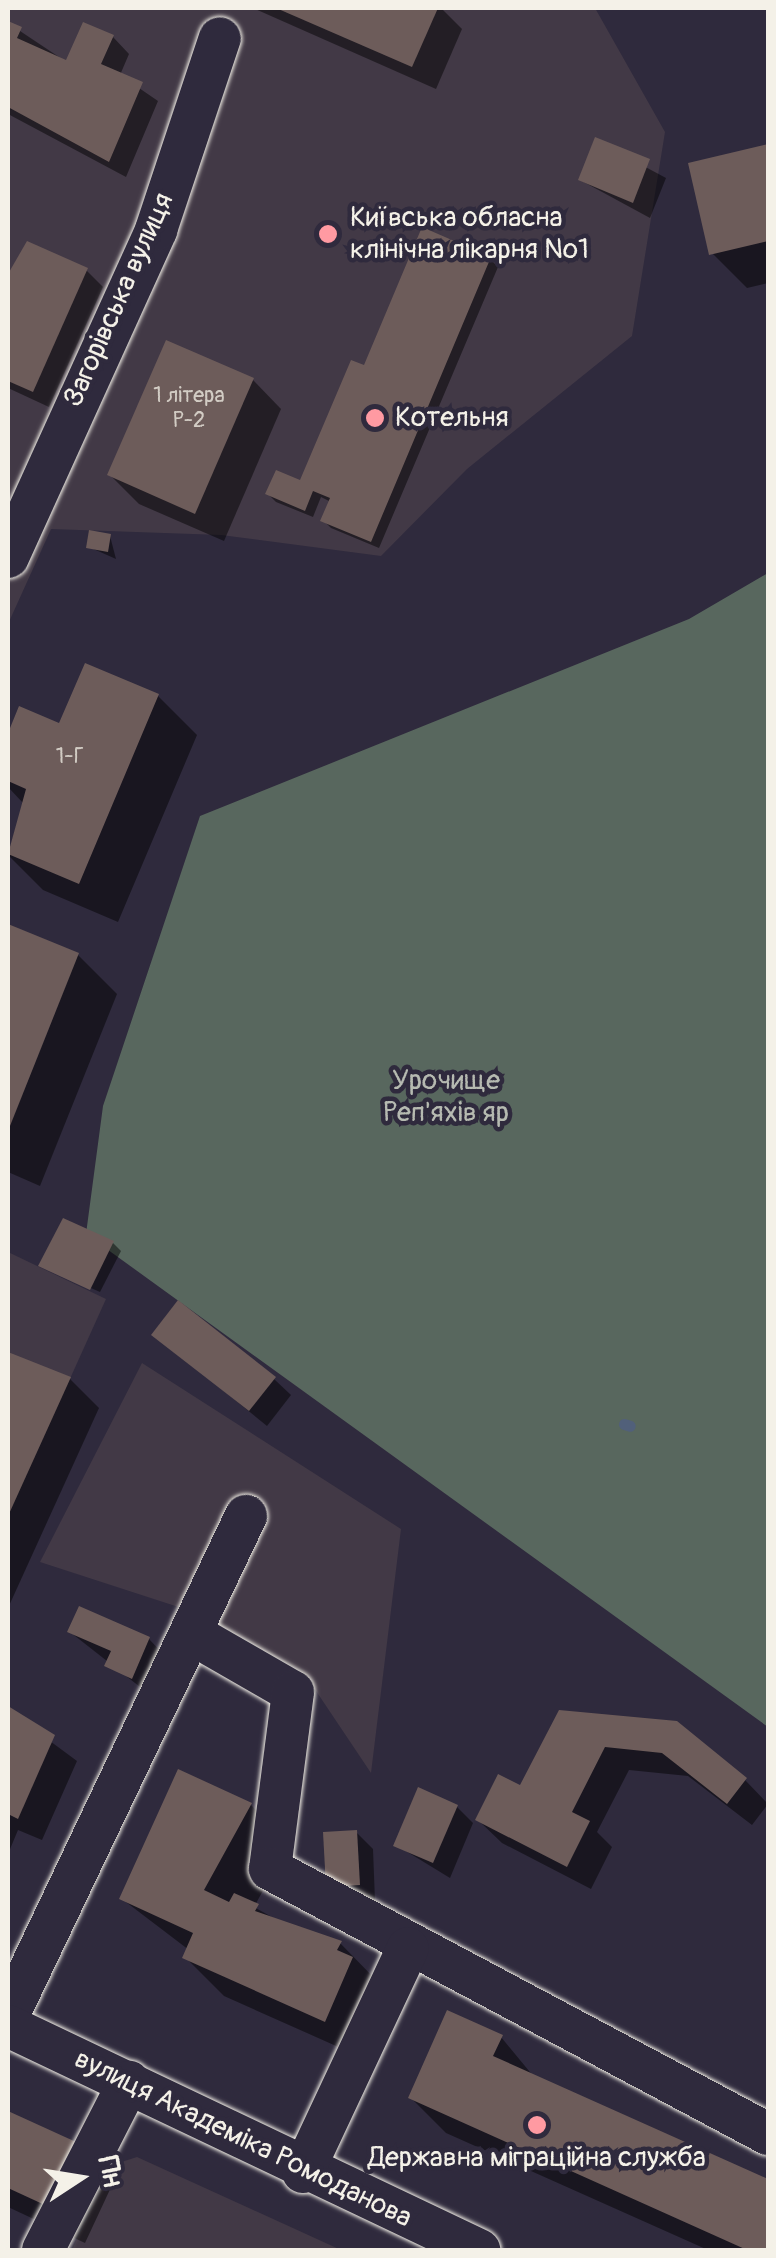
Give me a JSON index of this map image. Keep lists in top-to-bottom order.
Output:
{
  "streets": {
    "street": ["Загорівська вулиця", "вулиця Академіка Ромоданова"]
  },
  "parks": ["Урочище Реп'яхів яр"],
  "places": ["Київська обласна клінічна лікарня №1", "Котельня", "Державна міграційна служба"],
  "house_numbers": ["1 літера Р-2", "1-Г"],
  "north": "right"
}
